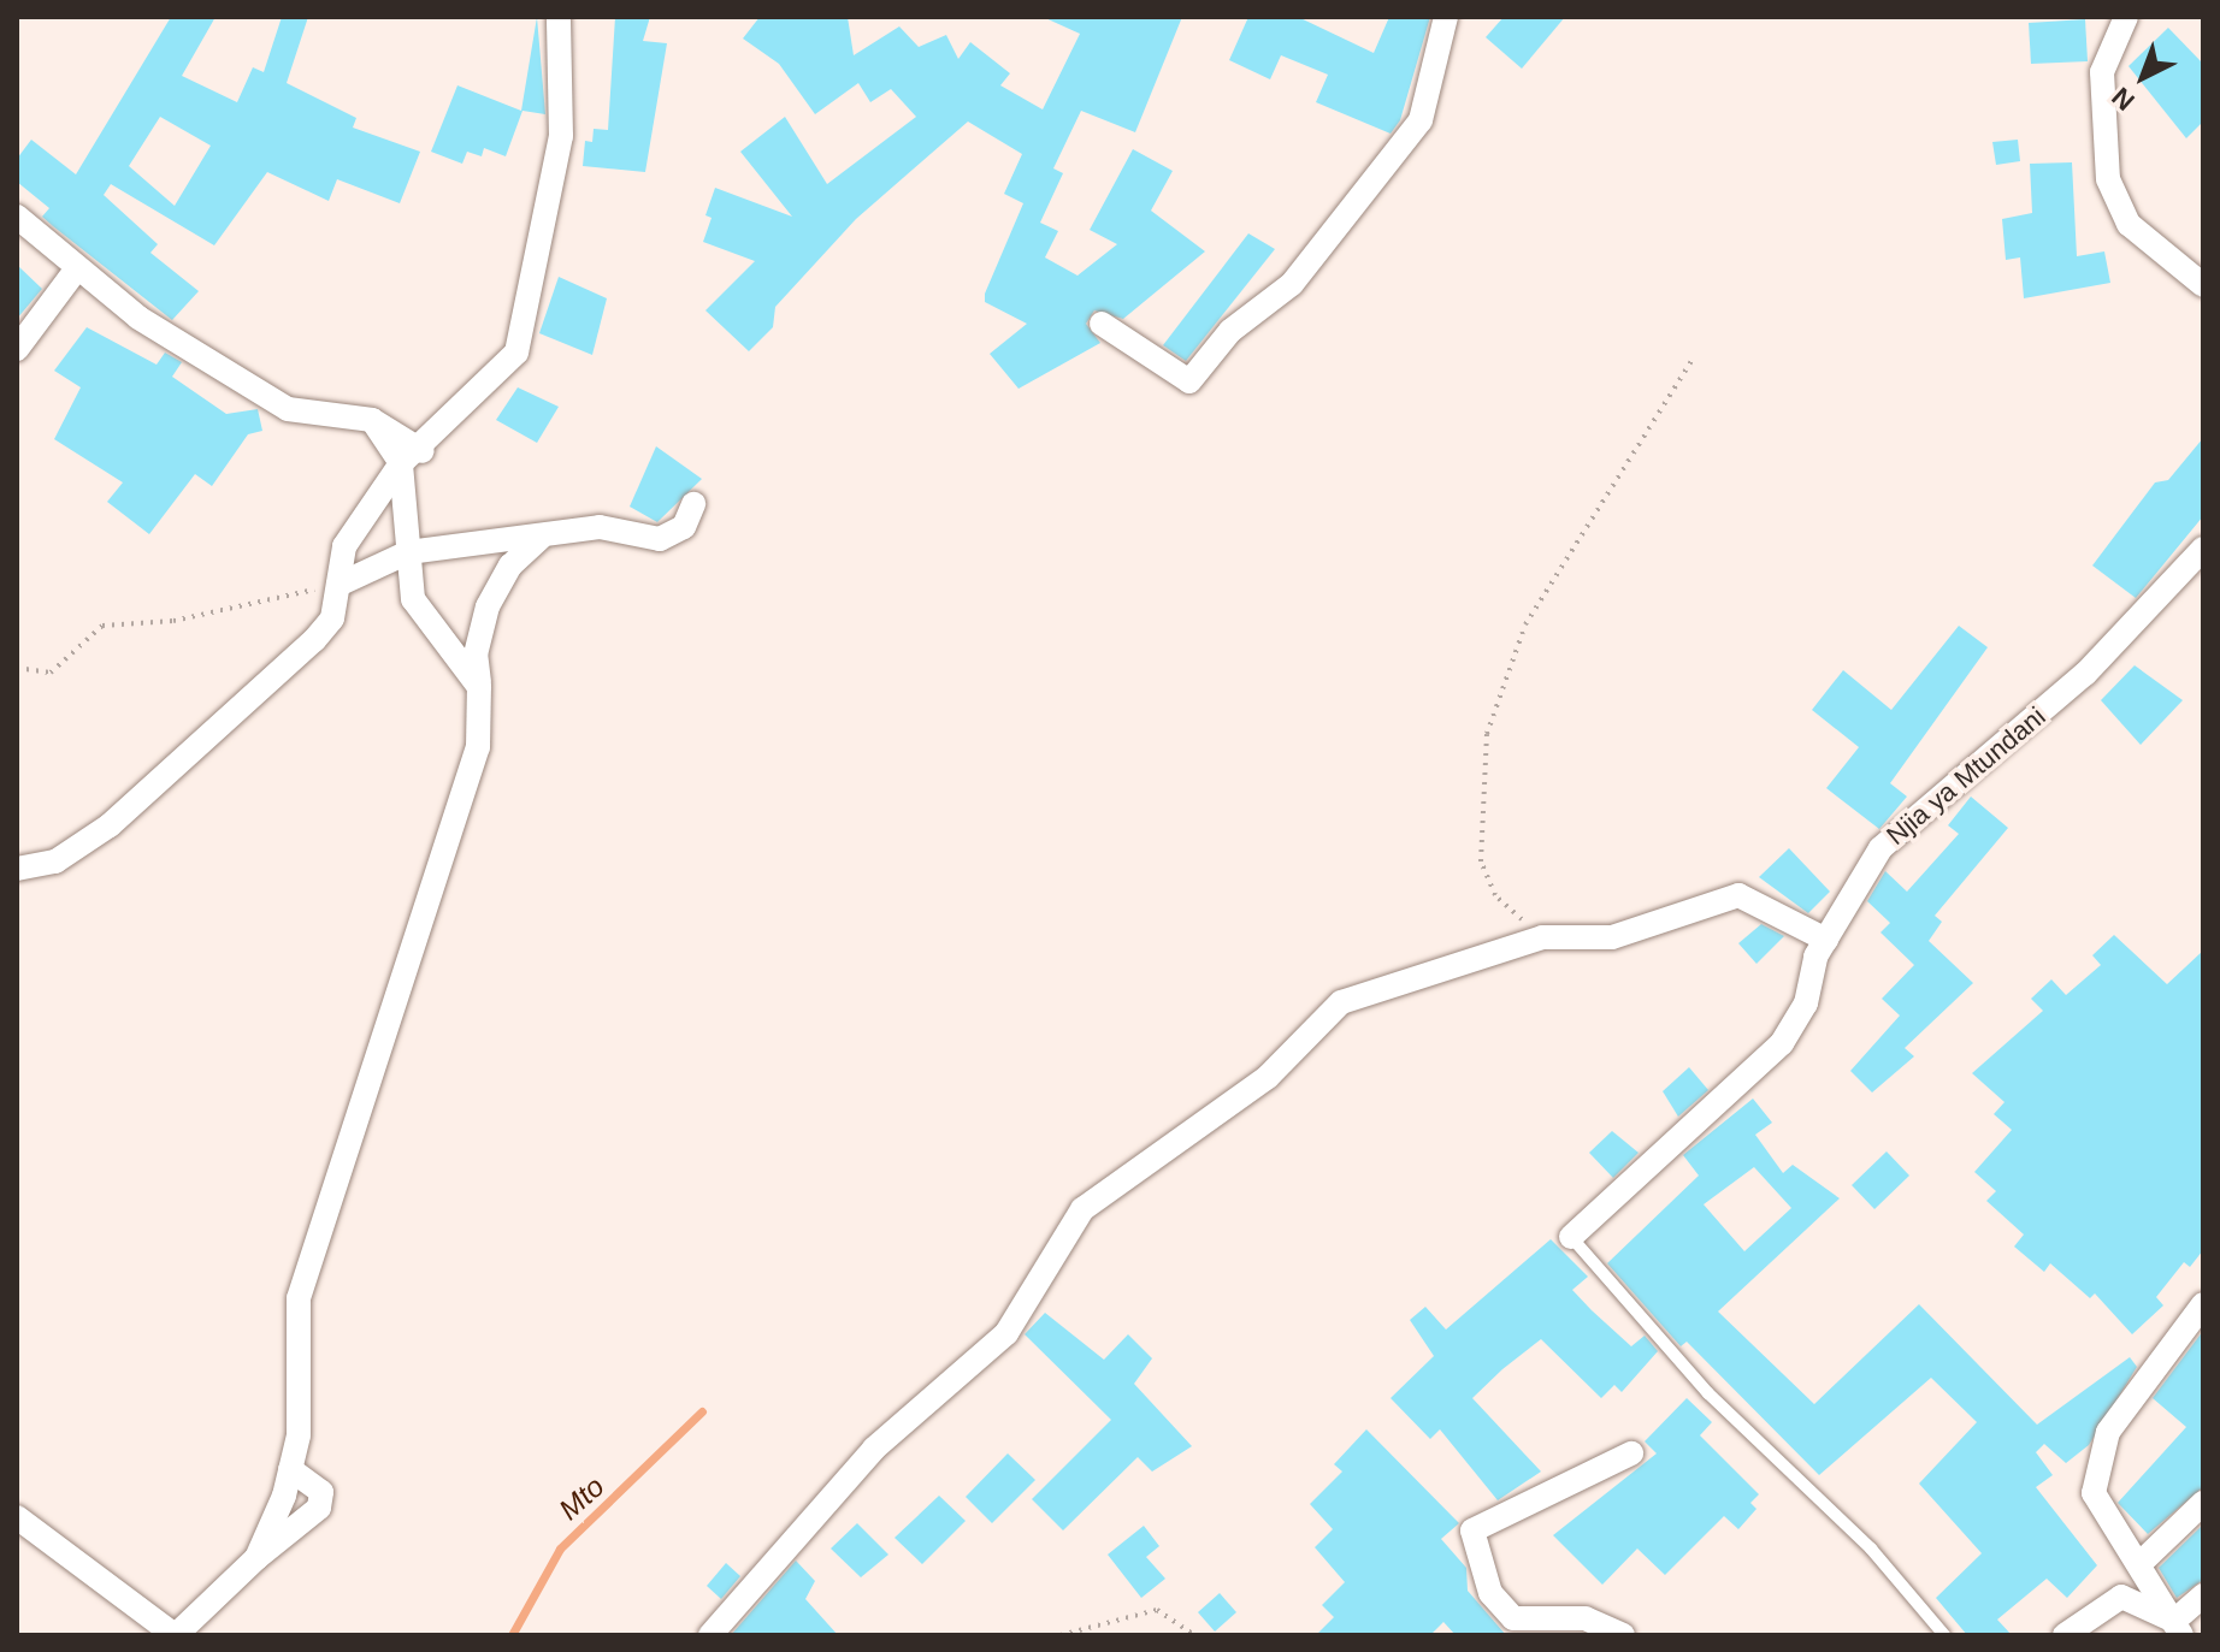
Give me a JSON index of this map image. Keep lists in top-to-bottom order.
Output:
{
  "streets": {
    "street": ["Njia ya Mtundani"]
  },
  "water": ["Mto"],
  "north": "bottom left"
}
